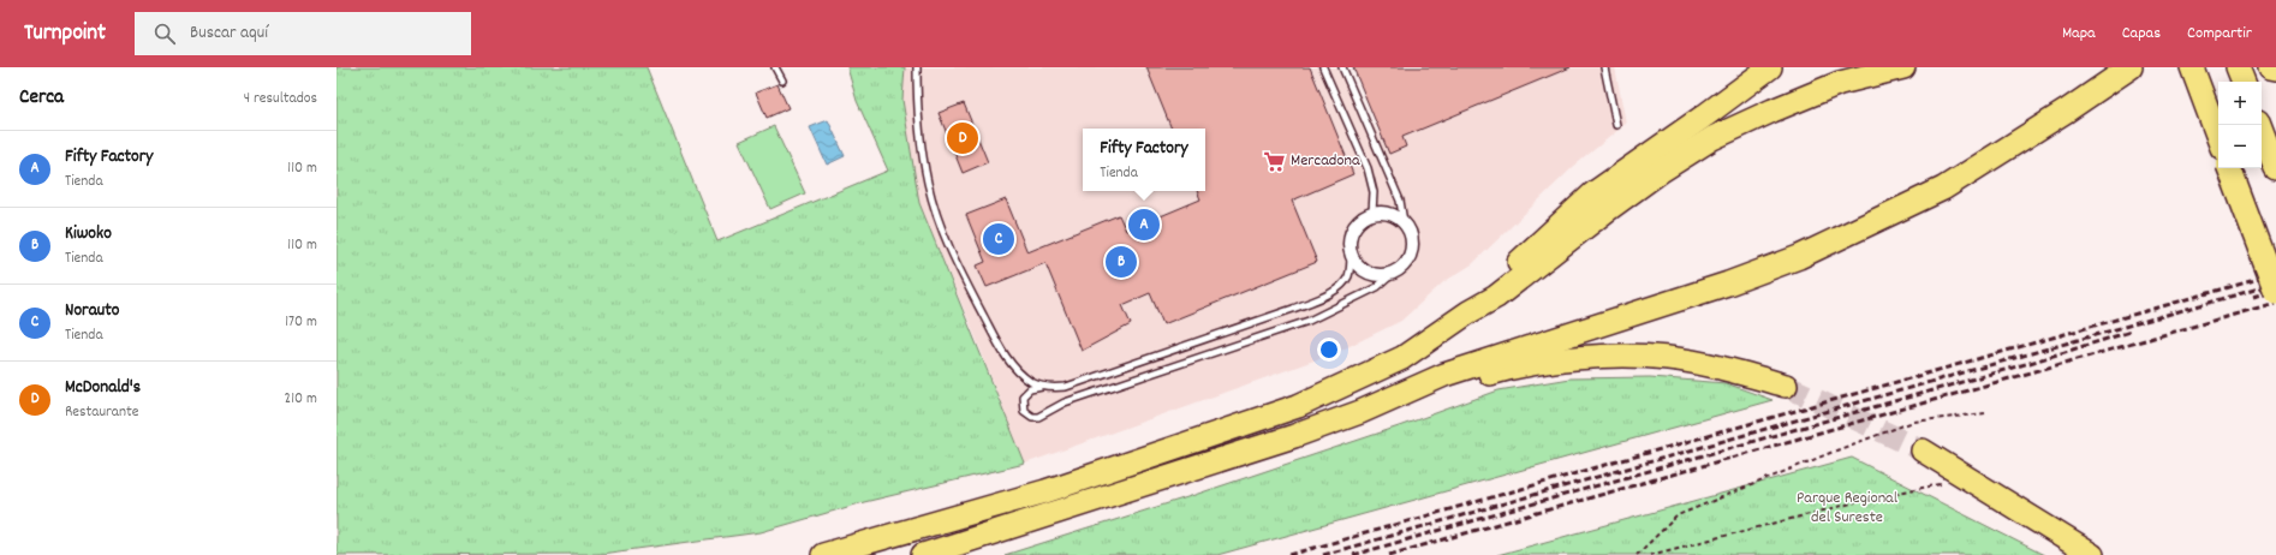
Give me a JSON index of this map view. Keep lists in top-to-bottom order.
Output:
{
  "parks": ["Parque Regional del Sureste"],
  "places": {
    "supermarket": ["Mercadona"]
  },
  "page": {
    "header": "Turnpoint",
    "search": "Buscar aquí",
    "nav": ["Mapa", "Capas", "Compartir"],
    "heading": ["Cerca", "4 resultados"],
    "map_buttons": ["+", "−"],
    "pins": [
      "D",
      "A",
      "C",
      "B"
    ],
    "popup": ["Fifty Factory", "Tienda"],
    "list": [
      {
        "mark": "A",
        "name": "Fifty Factory",
        "note": "Tienda",
        "value": "110 m"
      },
      {
        "mark": "B",
        "name": "Kiwoko",
        "note": "Tienda",
        "value": "110 m"
      },
      {
        "mark": "C",
        "name": "Norauto",
        "note": "Tienda",
        "value": "170 m"
      },
      {
        "mark": "D",
        "name": "McDonald's",
        "note": "Restaurante",
        "value": "210 m"
      }
    ]
  }
}
